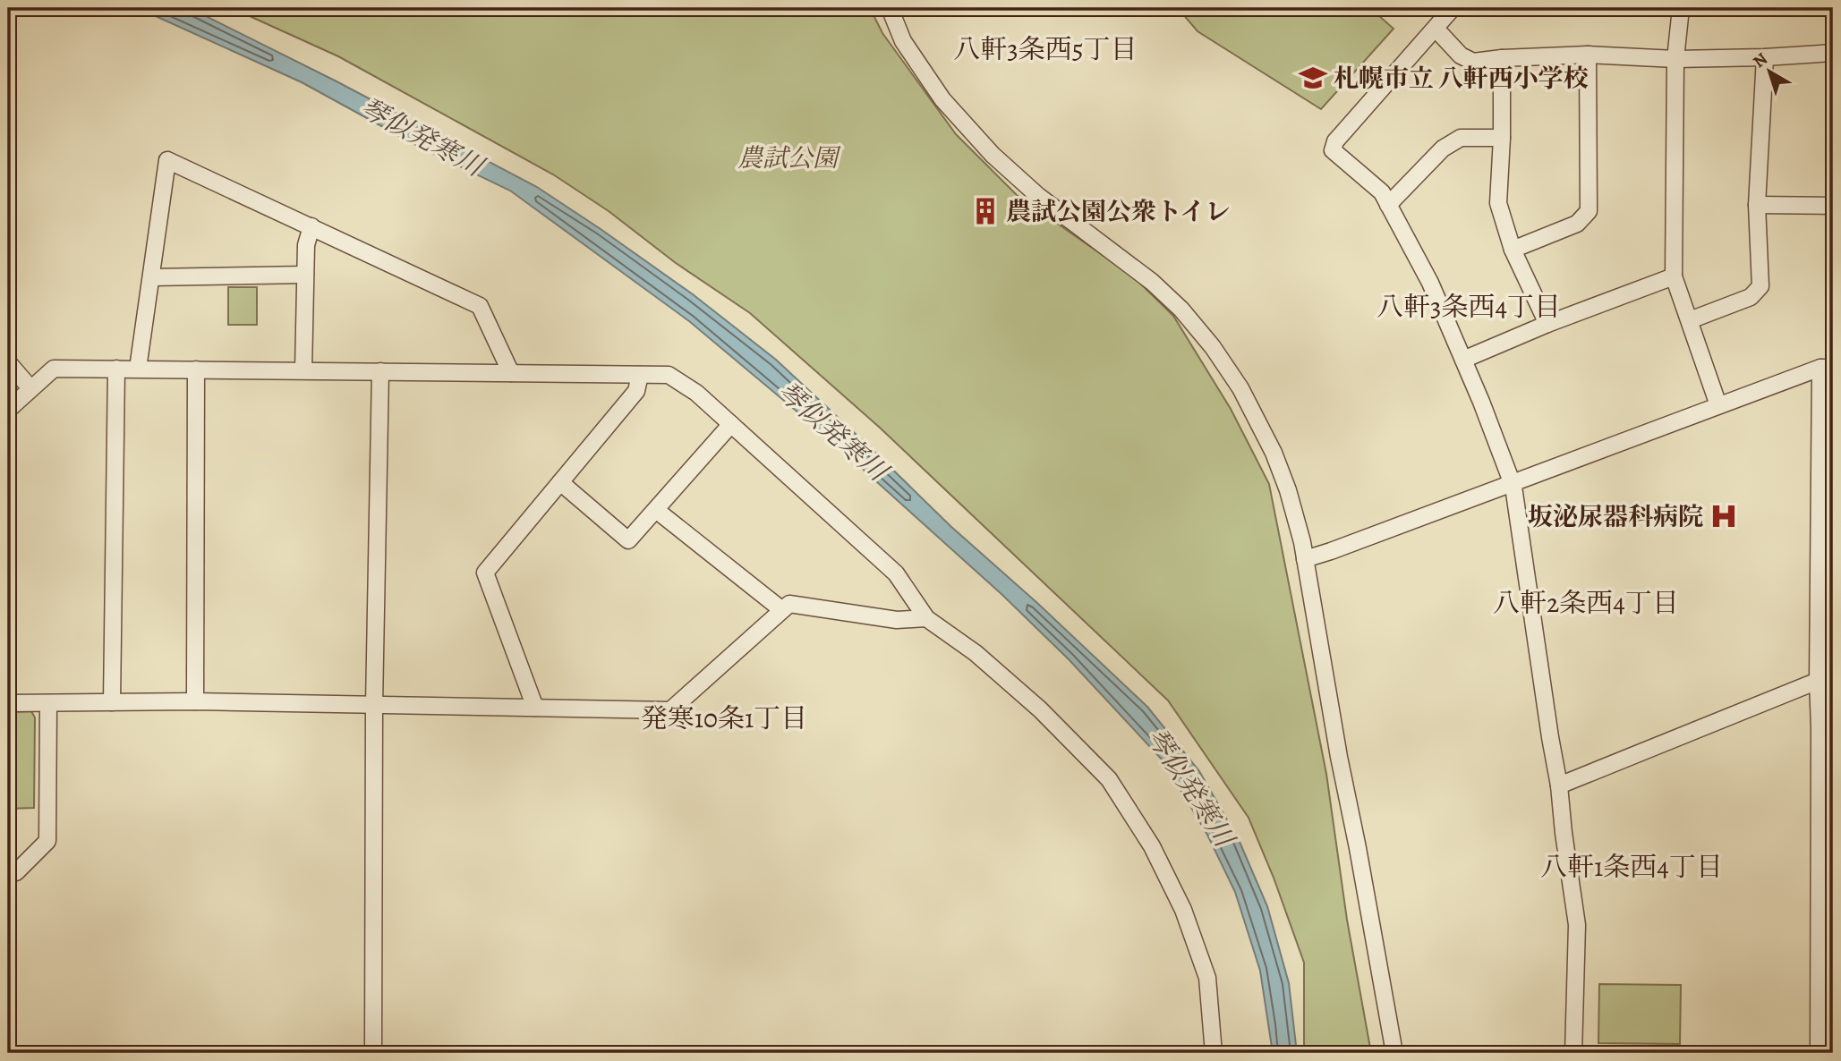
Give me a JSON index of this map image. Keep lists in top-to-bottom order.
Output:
{
  "districts": [
    "八軒3条西5丁目",
    "八軒3条西4丁目",
    "八軒2条西4丁目",
    "発寒10条1丁目",
    "八軒1条西4丁目"
  ],
  "water": ["琴似発寒川"],
  "parks": ["農試公園"],
  "places": {
    "school or university": ["札幌市立 八軒西小学校"],
    "building": ["農試公園公衆トイレ"],
    "hospital": ["坂泌尿器科病院"]
  },
  "north": "top left"
}
